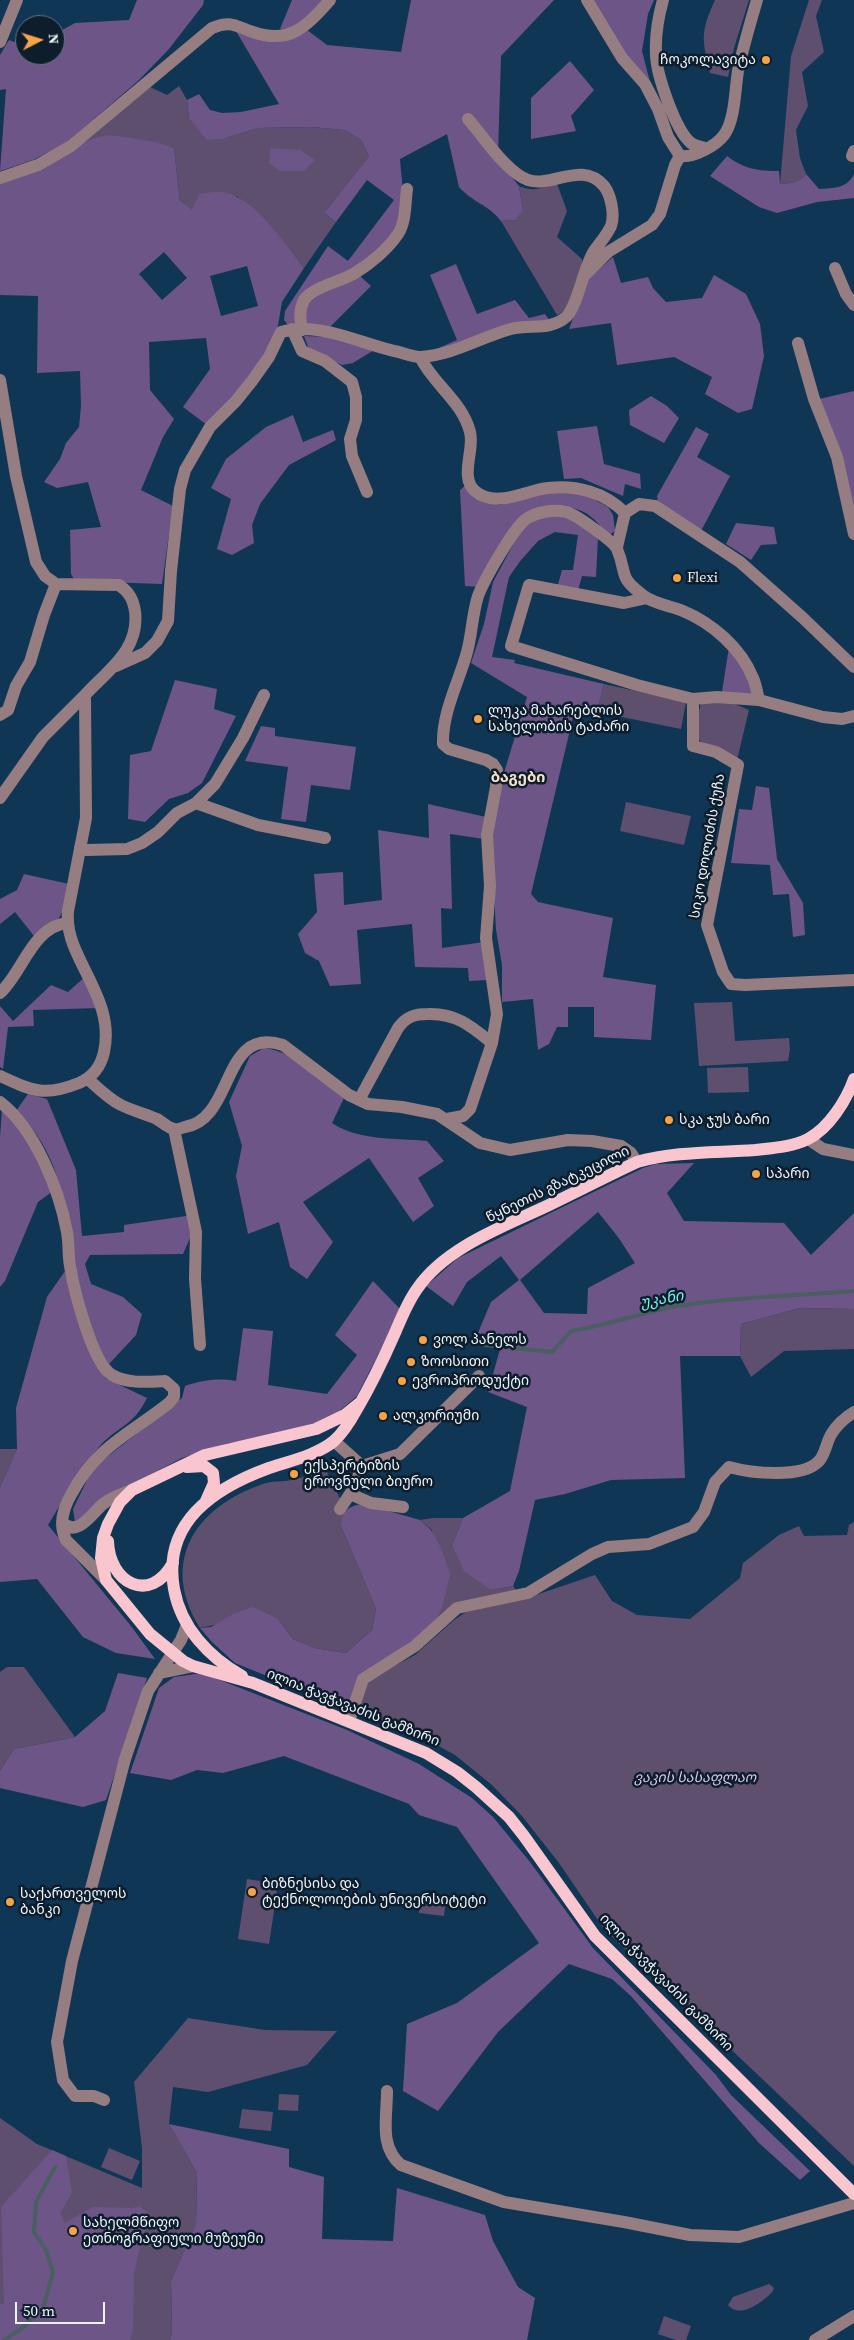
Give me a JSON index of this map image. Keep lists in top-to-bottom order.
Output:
{
  "streets": {
    "main road": ["წყნეთის გზატკეცილი", "ილია ჭავჭავაძის გამზირი"],
    "street": ["სიკო დოლიძის ქუჩა"]
  },
  "crossings": [
    ["წყნეთის გზატკეცილი", "ილია ჭავჭავაძის გამზირი"]
  ],
  "districts": ["ბაგები"],
  "water": ["უკანი"],
  "parks": ["ვაკის სასაფლაო"],
  "places": [
    "ჩოკოლავიტა",
    "Flexi",
    "ლუკა მახარებლის სახელობის ტაძარი",
    "სკა ჯუს ბარი",
    "სპარი",
    "ვოლ პანელს",
    "ზოოსითი",
    "ევროპროდუქტი",
    "ალკორიუმი",
    "ექსპერტიზის ეროვნული ბიურო",
    "ბიზნესისა და ტექნოლოიების უნივერსიტეტი",
    "საქართველოს ბანკი",
    "სახელმწიფო ეთნოგრაფიული მუზეუმი"
  ],
  "scale_bar": "50 m",
  "north": "right"
}
